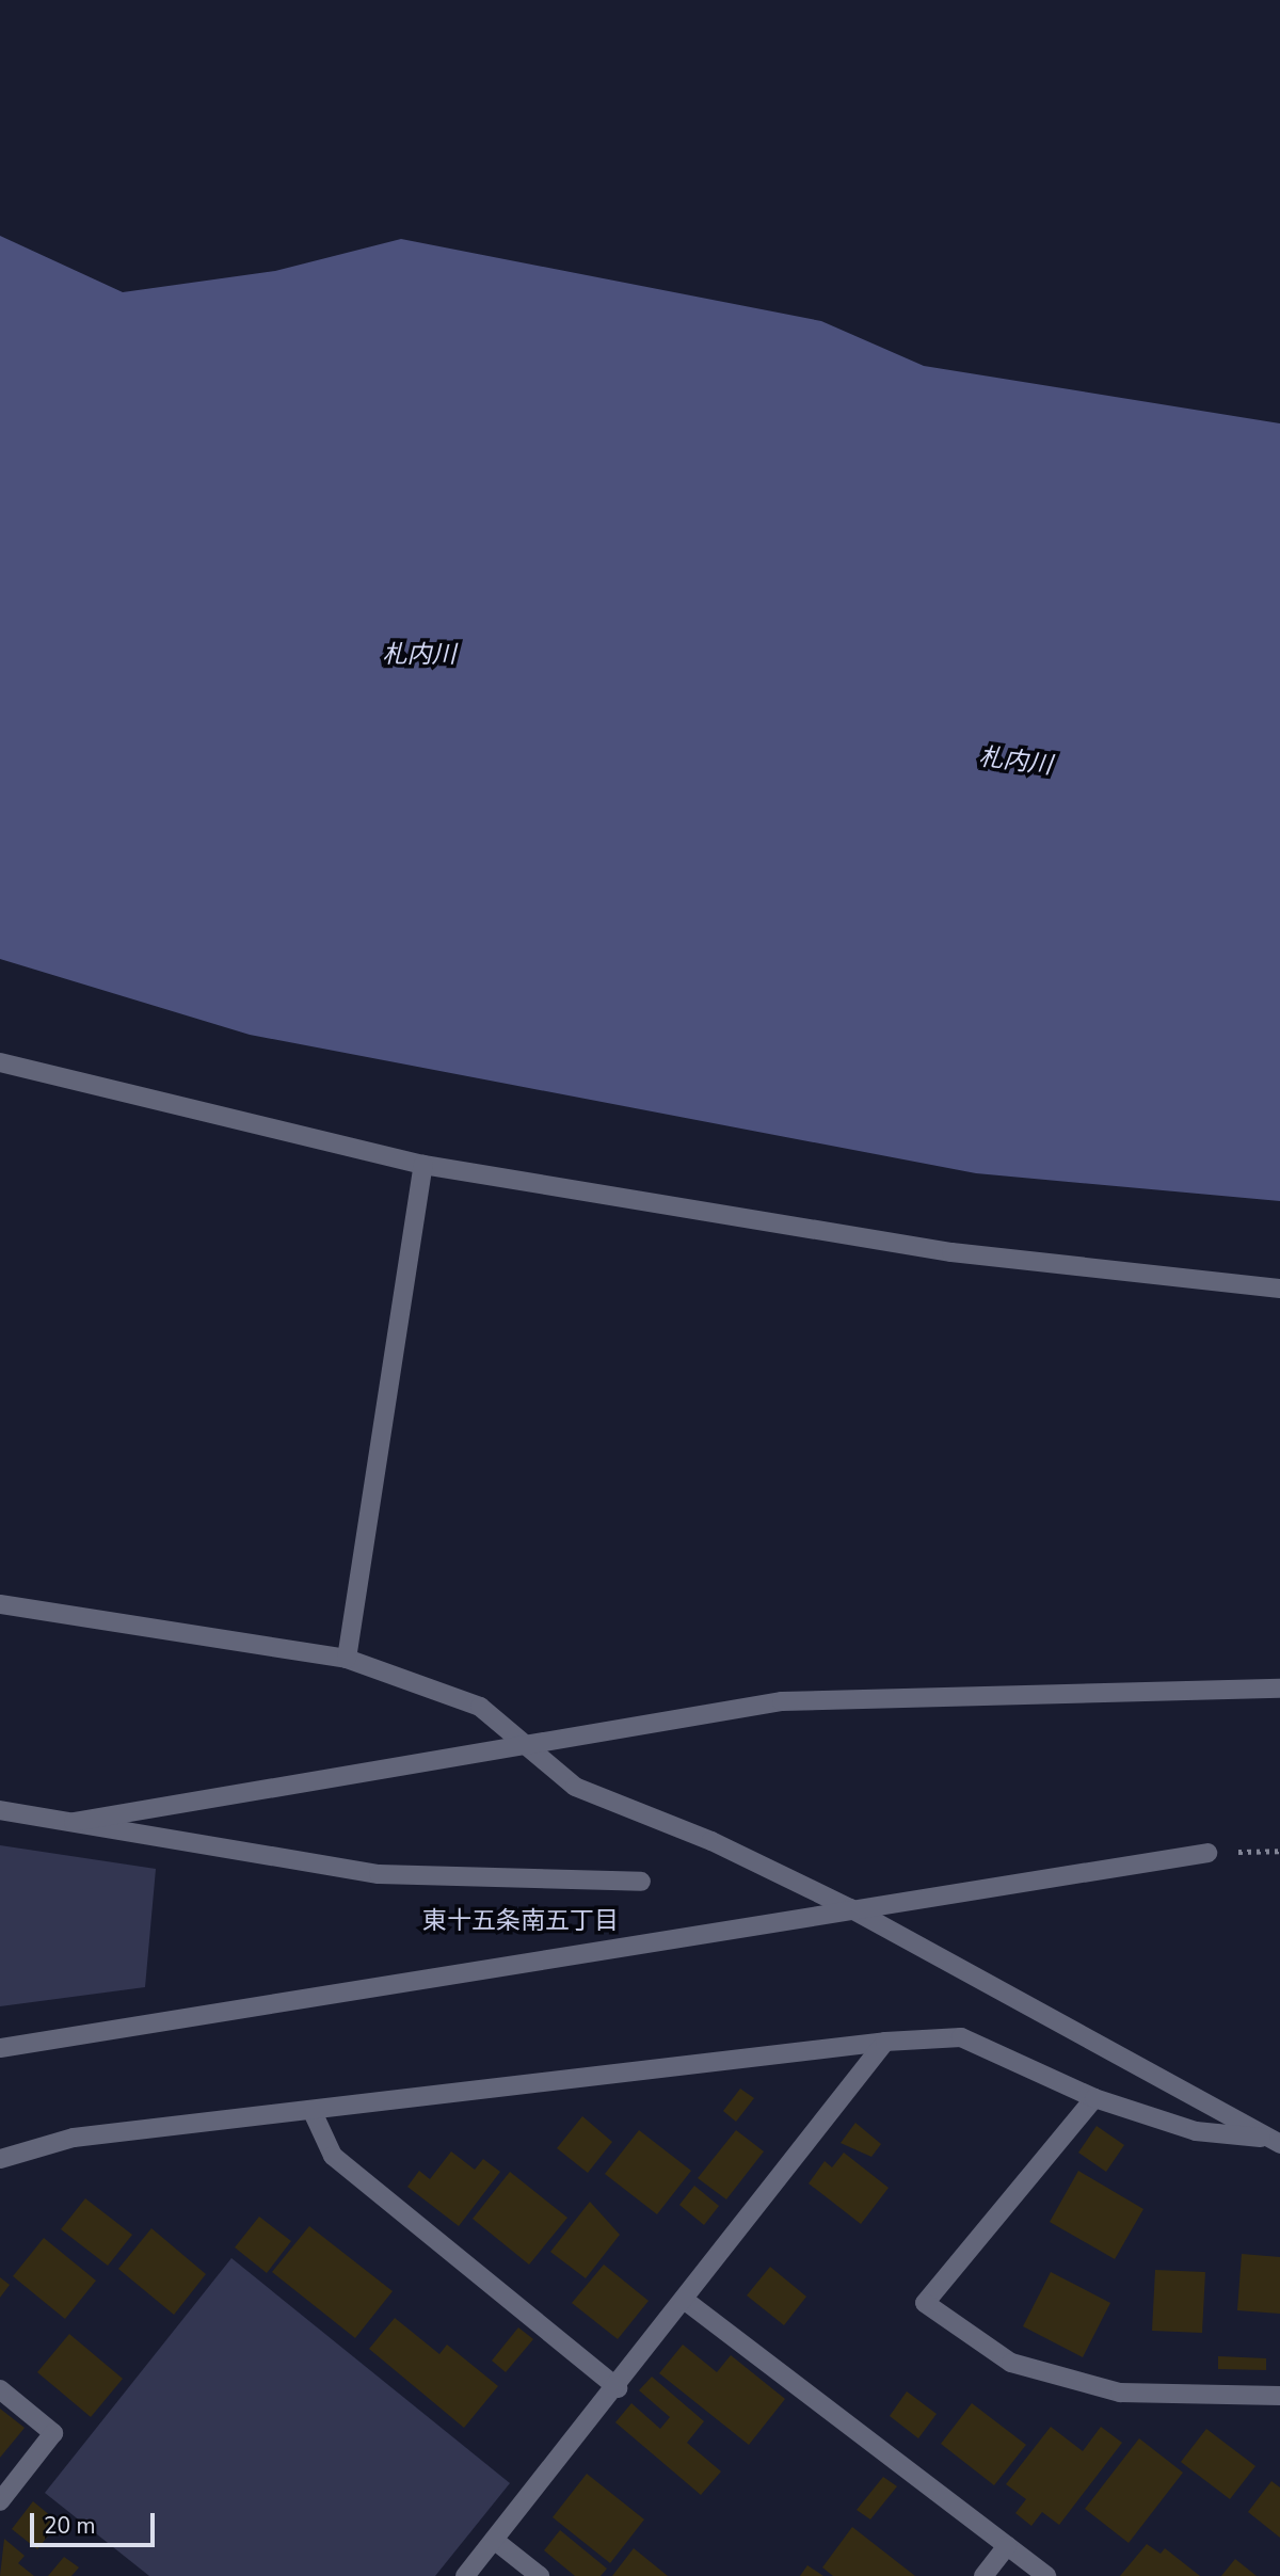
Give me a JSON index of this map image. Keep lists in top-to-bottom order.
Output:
{
  "districts": ["東十五条南五丁目"],
  "water": ["札内川"],
  "scale_bar": "20 m"
}
